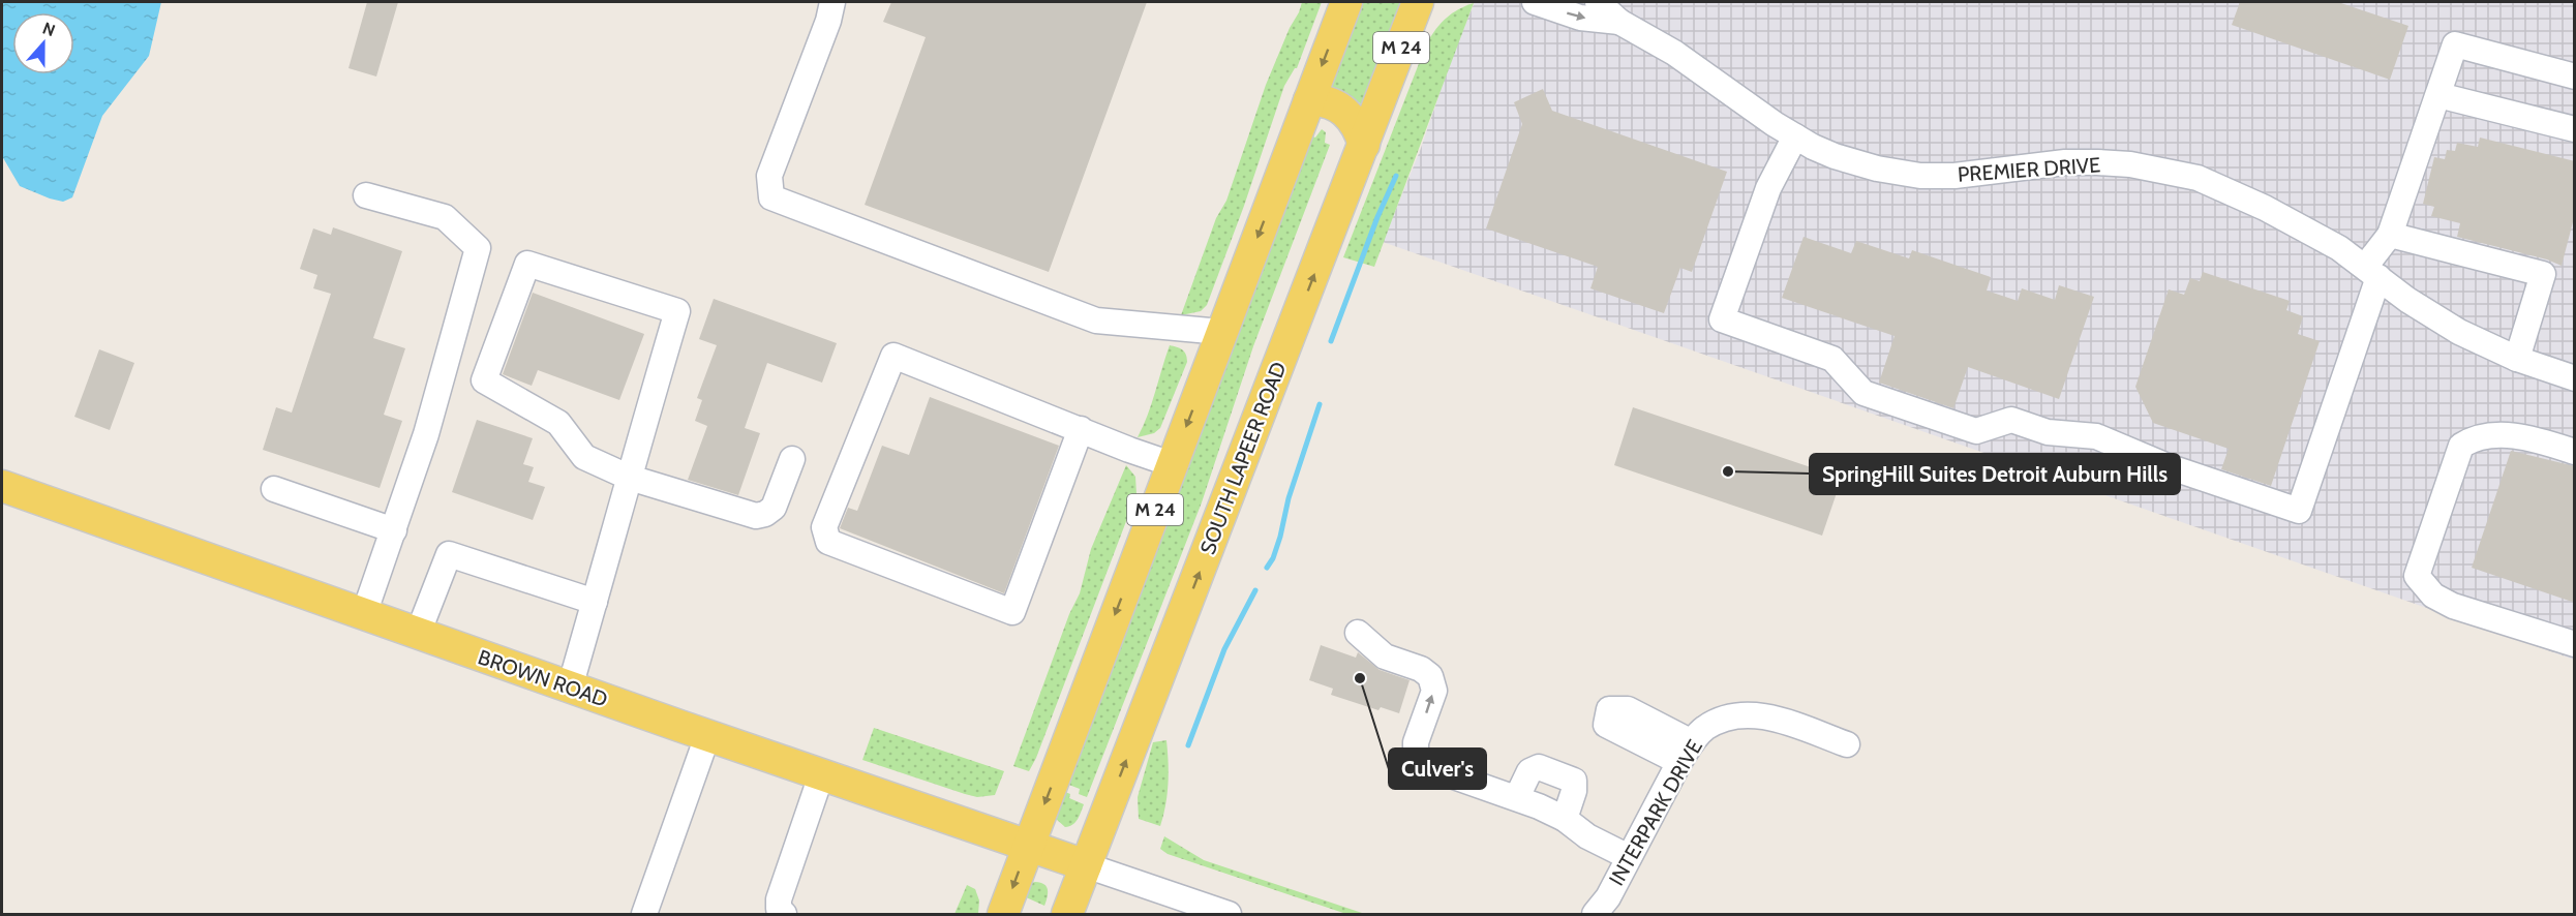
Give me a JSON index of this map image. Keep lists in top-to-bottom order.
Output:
{
  "streets": {
    "main road": ["M 24", "SOUTH LAPEER ROAD", "BROWN ROAD"],
    "street": ["PREMIER DRIVE", "INTERPARK DRIVE"]
  },
  "crossings": [
    ["M 24", "BROWN ROAD"],
    ["SOUTH LAPEER ROAD", "BROWN ROAD"]
  ],
  "places": ["SpringHill Suites Detroit Auburn Hills", "Culver's"],
  "north": "top"
}
